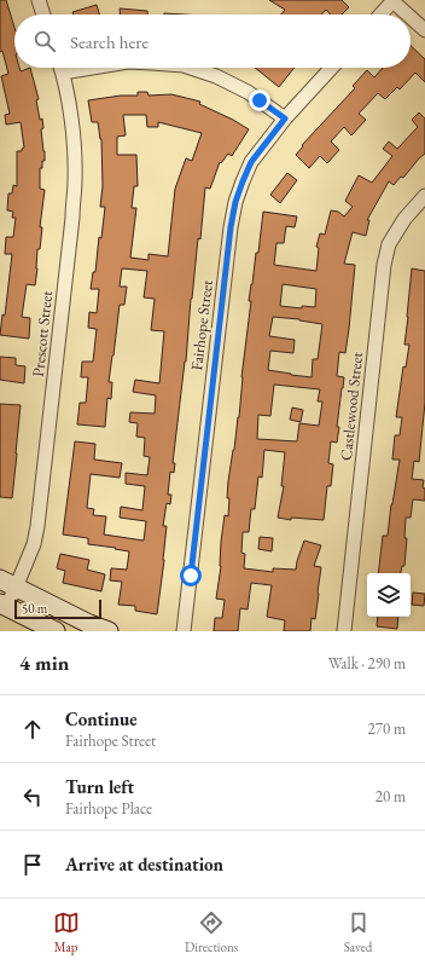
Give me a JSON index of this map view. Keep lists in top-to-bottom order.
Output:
{
  "streets": {
    "street": ["Fairhope Street", "Prescott Street", "Castlewood Street"]
  },
  "scale_bar": "50 m",
  "page": {
    "search": "Search here",
    "scale": "50 m",
    "heading": ["4 min", "Walk · 290 m"],
    "list": [
      ["Continue", "Fairhope Street", "270 m"],
      ["Turn left", "Fairhope Place", "20 m"],
      "Arrive at destination"
    ],
    "nav": ["Map", "Directions", "Saved"]
  }
}
